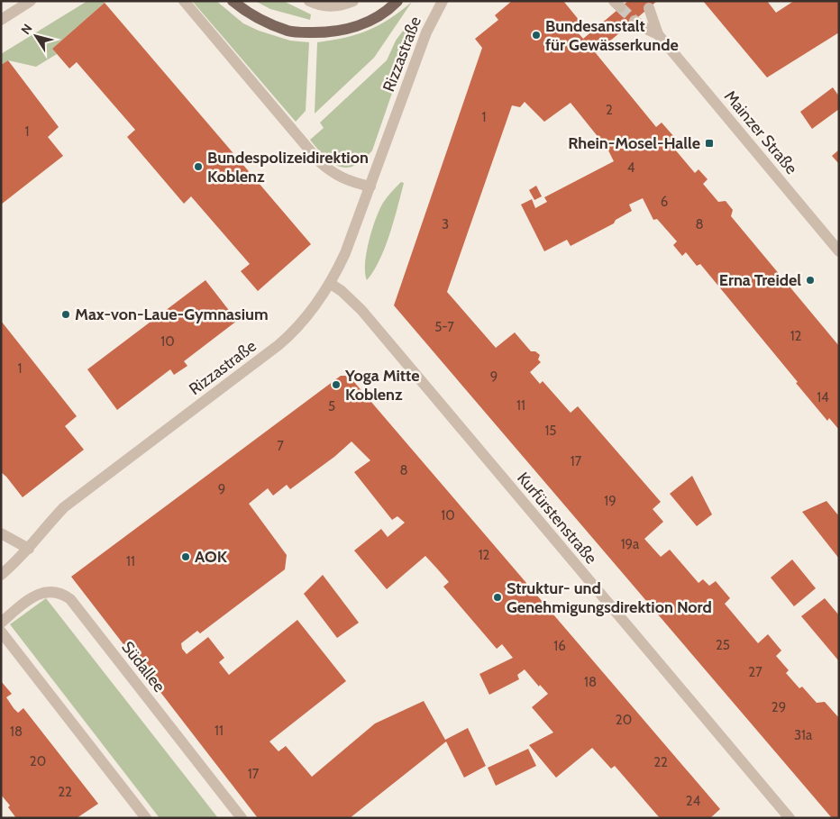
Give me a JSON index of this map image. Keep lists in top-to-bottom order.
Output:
{
  "streets": {
    "street": [
      "Rizzastraße",
      "Mainzer Straße",
      "Kurfürstenstraße",
      "Südallee"
    ]
  },
  "crossings": [
    ["Rizzastraße", "Kurfürstenstraße"]
  ],
  "places": {
    "other": [
      "Bundesanstalt für Gewässerkunde",
      "Bundespolizeidirektion Koblenz",
      "Erna Treidel",
      "Max-von-Laue-Gymnasium",
      "Yoga Mitte Koblenz",
      "AOK",
      "Struktur- und Genehmigungsdirektion Nord"
    ],
    "transit": ["Rhein-Mosel-Halle"]
  },
  "house_numbers": [
    "2",
    "1",
    "1",
    "4",
    "6",
    "3",
    "8",
    "5-7",
    "12",
    "10",
    "1",
    "9",
    "14",
    "11",
    "5",
    "15",
    "7",
    "17",
    "8",
    "9",
    "19",
    "10",
    "19a",
    "12",
    "11",
    "25",
    "16",
    "27",
    "18",
    "29",
    "20",
    "11",
    "18",
    "31a",
    "20",
    "22",
    "17",
    "22",
    "24"
  ],
  "north": "top left"
}
